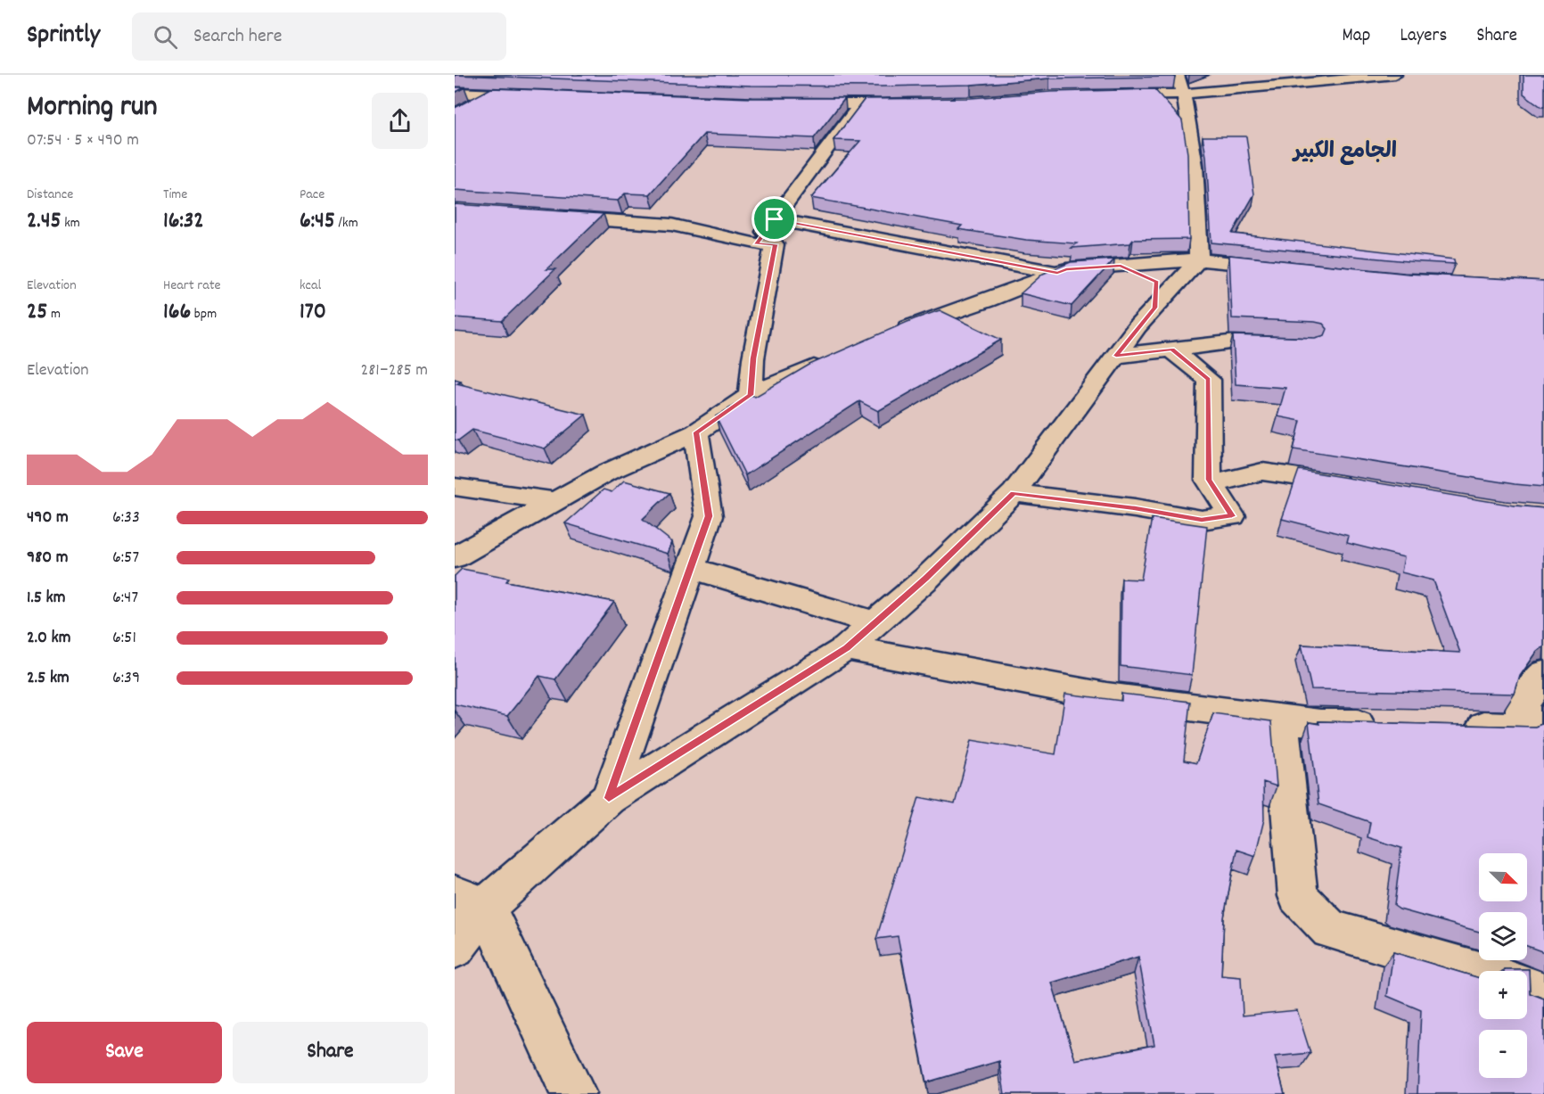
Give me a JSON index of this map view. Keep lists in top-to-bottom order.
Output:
{
  "districts": ["الجامع الكبير"],
  "north": "bottom right",
  "page": {
    "header": "Sprintly",
    "search": "Search here",
    "nav": ["Map", "Layers", "Share"],
    "heading": ["Morning run", "07:54 · 5 × 490 m"],
    "stats": [
      ["Distance", "2.45 km"],
      ["Time", "16:32"],
      ["Pace", "6:45 /km"],
      ["Elevation", "25 m"],
      ["Heart rate", "166 bpm"],
      ["kcal", "170"]
    ],
    "chart": ["Elevation", "281–285 m"],
    "list": [
      {
        "name": "490 m",
        "note": "6:33"
      },
      {
        "name": "980 m",
        "note": "6:57"
      },
      {
        "name": "1.5 km",
        "note": "6:47"
      },
      {
        "name": "2.0 km",
        "note": "6:51"
      },
      {
        "name": "2.5 km",
        "note": "6:39"
      }
    ],
    "map_buttons": ["+", "−"],
    "buttons": ["Save", "Share"]
  }
}
